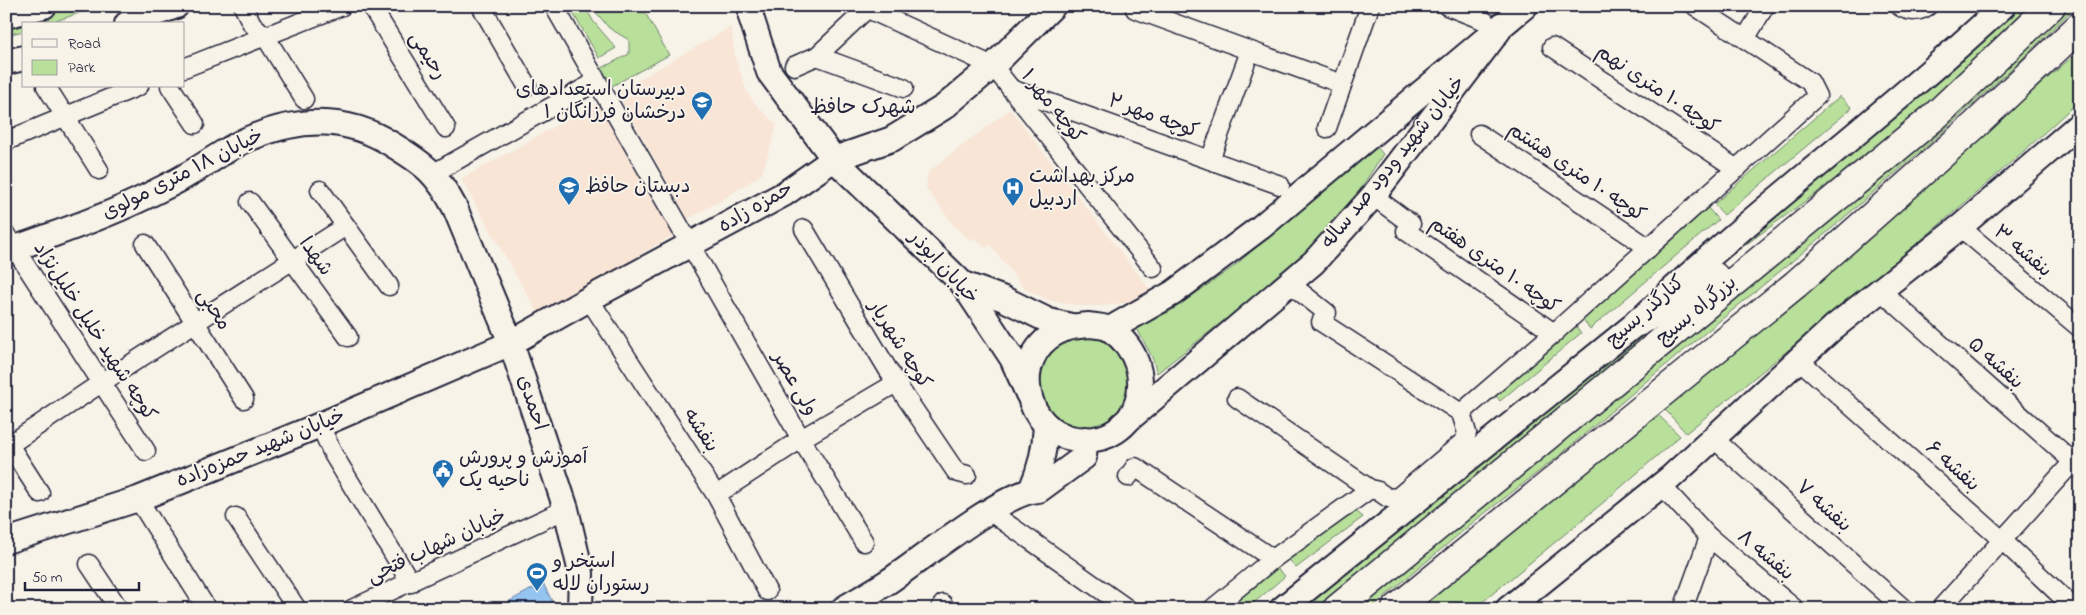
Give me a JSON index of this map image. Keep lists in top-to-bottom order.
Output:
{
  "streets": {
    "highway": ["بزرگراه بسیج"],
    "street": [
      "رحیمی",
      "کوچه ۱۰ متری نهم",
      "کوچه مهر ۱",
      "کوچه مهر ۲",
      "خیابان شهید ودود صد ساله",
      "کوچه ۱۰ متری هشتم",
      "خیابان ۱۸ متری مولوی",
      "حمزه زاده",
      "بنفشه ۳",
      "شهدا",
      "کوچه ۱۰ متری هفتم",
      "خیابان ابوذر",
      "محبی",
      "کنارگذر بسیج",
      "کوچه شهید خلیل خلیل‌نژاد",
      "کوچه شهریار",
      "بنفشه ۵",
      "ولی عصر",
      "احمدی",
      "بنفشه",
      "خیابان شهید حمزه‌زاده",
      "بنفشه ۶",
      "بنفشه ۷",
      "خیابان شهاب فتحی",
      "بنفشه ۸"
    ]
  },
  "crossings": [
    ["کوچه مهر ۱", "کوچه مهر ۲"],
    ["کوچه مهر ۱", "حمزه زاده"],
    ["خیابان شهید ودود صد ساله", "کوچه ۱۰ متری هفتم"],
    ["خیابان شهید ودود صد ساله", "خیابان ابوذر"],
    ["خیابان ۱۸ متری مولوی", "حمزه زاده"],
    ["خیابان ۱۸ متری مولوی", "کوچه شهید خلیل خلیل‌نژاد"],
    ["خیابان ۱۸ متری مولوی", "احمدی"],
    ["خیابان ۱۸ متری مولوی", "خیابان شهید حمزه‌زاده"],
    ["حمزه زاده", "خیابان ابوذر"],
    ["حمزه زاده", "ولی عصر"],
    ["حمزه زاده", "احمدی"],
    ["حمزه زاده", "بنفشه"],
    ["حمزه زاده", "خیابان شهید حمزه‌زاده"],
    ["احمدی", "خیابان شهید حمزه‌زاده"],
    ["احمدی", "خیابان شهاب فتحی"]
  ],
  "districts": ["شهرک حافظ"],
  "places": {
    "school or university": ["دبیرستان استعدادهای درخشان فرزانگان ۱", "دبستان حافظ"],
    "hospital": ["مرکز بهداشت اردبیل"],
    "public building": ["آموزش و پرورش ناحیه یک"],
    "sports": ["استخر و رستوران لاله"]
  },
  "legend": ["Road", "Park"],
  "scale_bar": "50 m"
}
